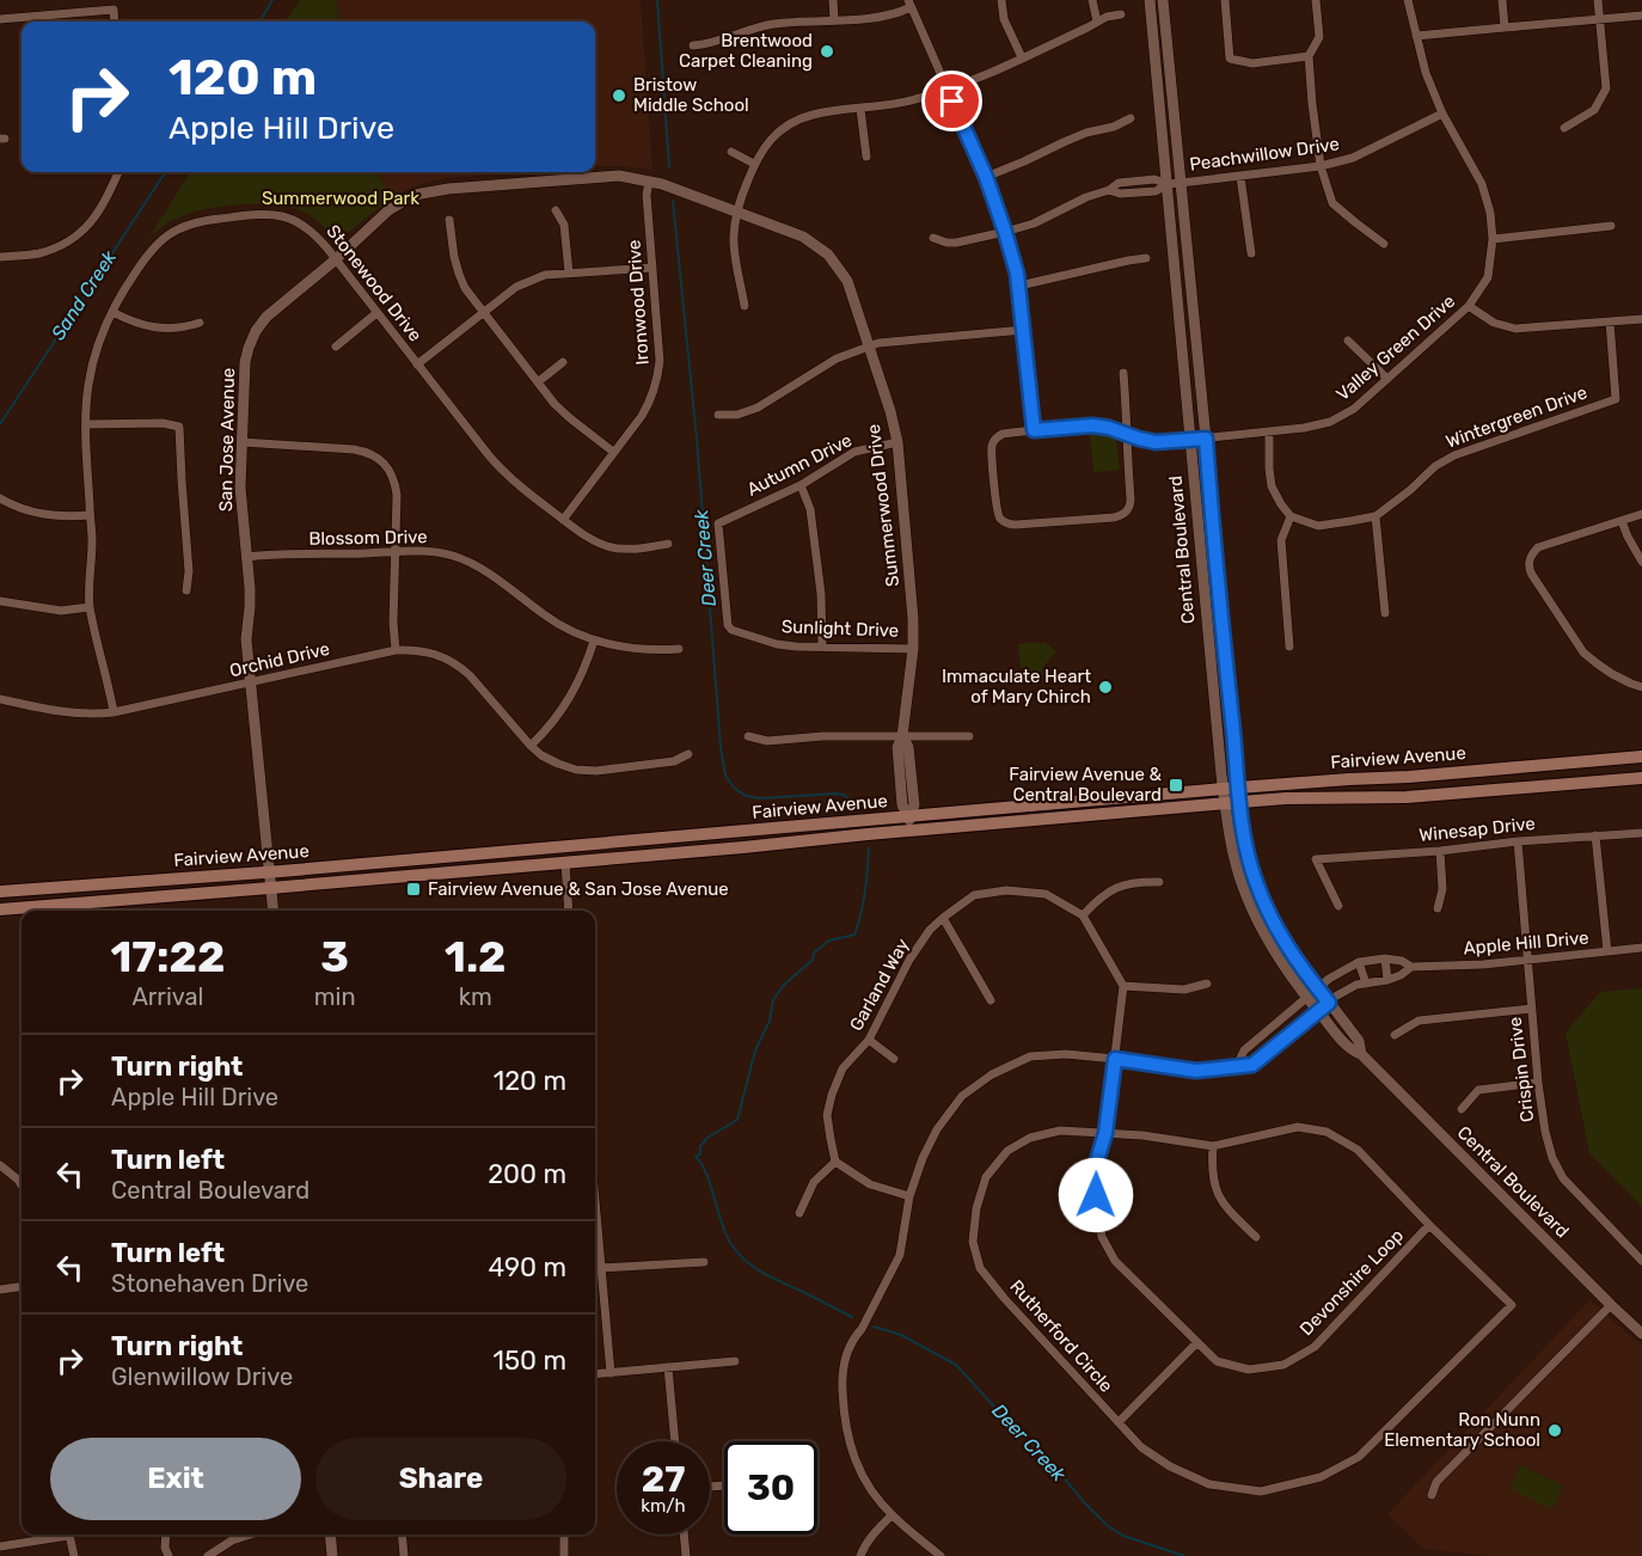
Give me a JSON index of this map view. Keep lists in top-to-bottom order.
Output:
{
  "streets": {
    "main road": ["Fairview Avenue"],
    "street": [
      "Peachwillow Drive",
      "Stonewood Drive",
      "Ironwood Drive",
      "Valley Green Drive",
      "Wintergreen Drive",
      "San Jose Avenue",
      "Autumn Drive",
      "Summerwood Drive",
      "Blossom Drive",
      "Central Boulevard",
      "Sunlight Drive",
      "Orchid Drive",
      "Winesap Drive",
      "Apple Hill Drive",
      "Garland Way",
      "Crispin Drive",
      "Devonshire Loop",
      "Rutherford Circle"
    ]
  },
  "crossings": [
    ["Peachwillow Drive", "Valley Green Drive"],
    ["Peachwillow Drive", "Central Boulevard"],
    ["Stonewood Drive", "Ironwood Drive"],
    ["Stonewood Drive", "San Jose Avenue"],
    ["Stonewood Drive", "Orchid Drive"],
    ["Ironwood Drive", "San Jose Avenue"],
    ["Valley Green Drive", "Central Boulevard"],
    ["San Jose Avenue", "Summerwood Drive"],
    ["San Jose Avenue", "Blossom Drive"],
    ["San Jose Avenue", "Orchid Drive"],
    ["San Jose Avenue", "Fairview Avenue"],
    ["Autumn Drive", "Summerwood Drive"],
    ["Autumn Drive", "Sunlight Drive"],
    ["Summerwood Drive", "Sunlight Drive"],
    ["Summerwood Drive", "Fairview Avenue"],
    ["Central Boulevard", "Fairview Avenue"],
    ["Central Boulevard", "Apple Hill Drive"],
    ["Winesap Drive", "Crispin Drive"],
    ["Apple Hill Drive", "Crispin Drive"],
    ["Apple Hill Drive", "Devonshire Loop"],
    ["Devonshire Loop", "Rutherford Circle"]
  ],
  "water": ["Sand Creek", "Deer Creek"],
  "parks": ["Summerwood Park"],
  "places": {
    "other": [
      "Brentwood Carpet Cleaning",
      "Bristow Middle School",
      "Immaculate Heart of Mary Chirch",
      "Ron Nunn Elementary School"
    ],
    "transit": ["Fairview Avenue & Central Boulevard", "Fairview Avenue & San Jose Avenue"]
  },
  "page": {
    "turn": ["120 m", "Apple Hill Drive"],
    "eta": [
      "17:22",
      "Arrival",
      "3",
      "min",
      "1.2",
      "km"
    ],
    "list": [
      {
        "name": "Turn right",
        "note": "Apple Hill Drive",
        "value": "120 m"
      },
      {
        "name": "Turn left",
        "note": "Central Boulevard",
        "value": "200 m"
      },
      {
        "name": "Turn left",
        "note": "Stonehaven Drive",
        "value": "490 m"
      },
      {
        "name": "Turn right",
        "note": "Glenwillow Drive",
        "value": "150 m"
      }
    ],
    "buttons": ["Exit", "Share"],
    "speed": "27 km/h",
    "limit": "30"
  }
}
